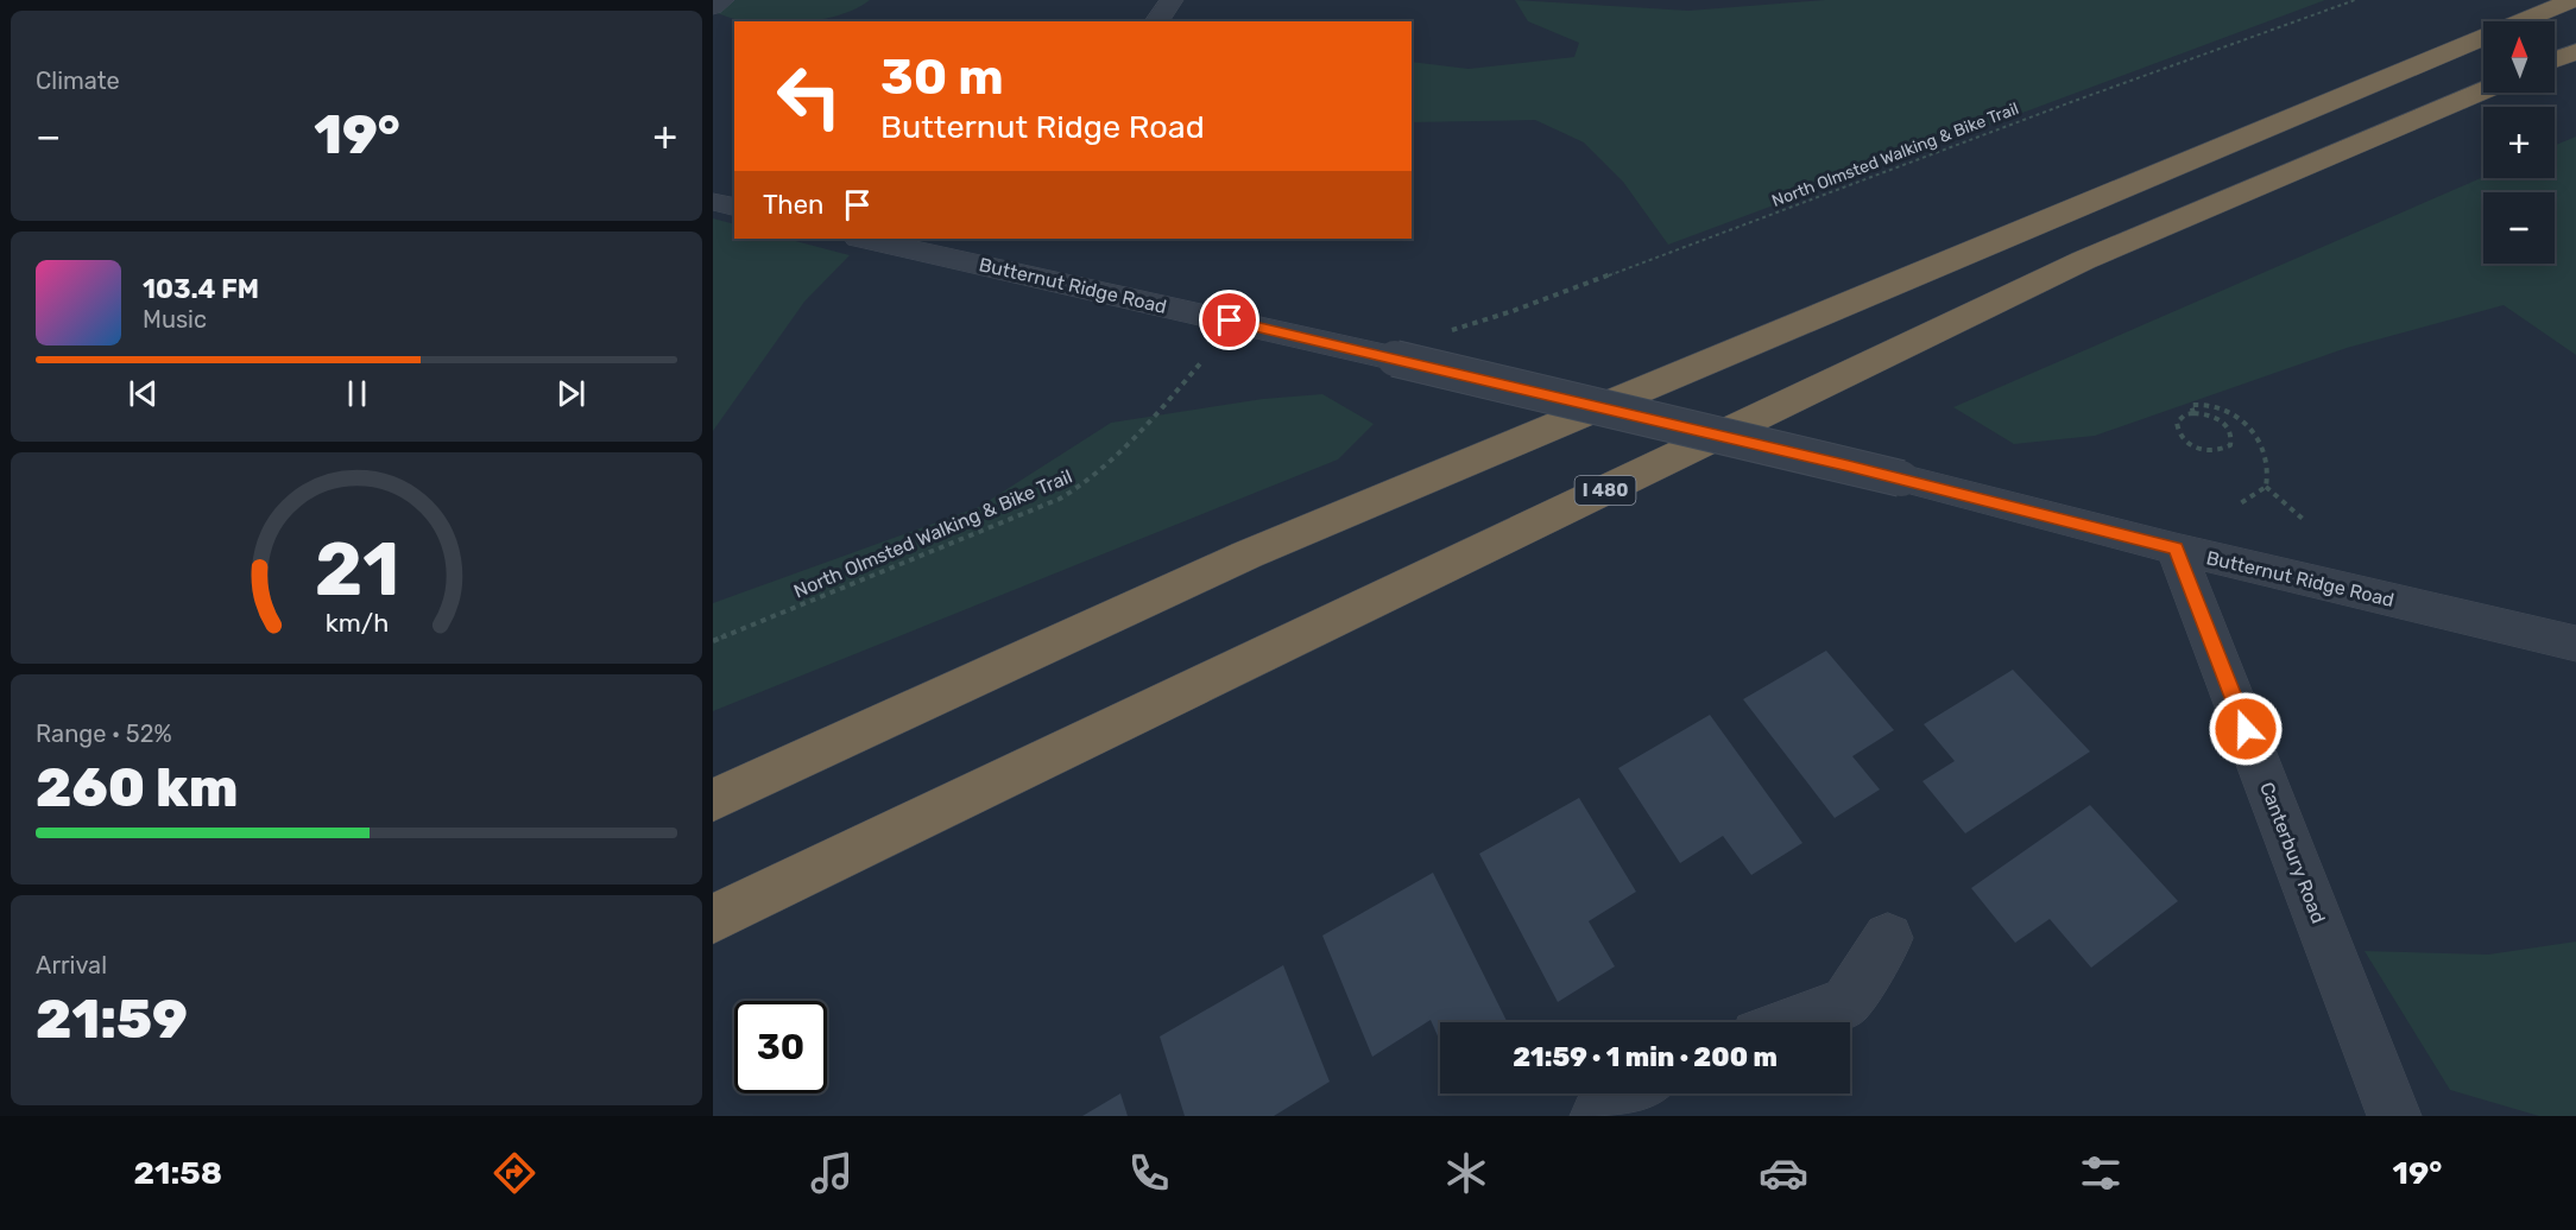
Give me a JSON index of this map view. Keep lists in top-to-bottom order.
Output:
{
  "streets": {
    "highway": ["I 480"],
    "street": ["Butternut Ridge Road", "Canterbury Road"],
    "path": ["North Olmsted Walking & Bike Trail"]
  },
  "crossings": [
    ["Butternut Ridge Road", "Canterbury Road"]
  ],
  "north": "top",
  "page": {
    "tile": [
      "Climate",
      ["Range · 52%", "260 km"],
      ["Arrival", "21:59"]
    ],
    "map_buttons": ["+", "−"],
    "turn": ["30 m", "Butternut Ridge Road"],
    "heat": ["−", "19°", "+"],
    "then": "Then",
    "song": ["103.4 FM", "Music"],
    "limit": "30",
    "trip": "21:59 · 1 min · 200 m",
    "tabs": ["21:58", "19°"],
    "gauge": ["21", "km/h"]
  }
}
